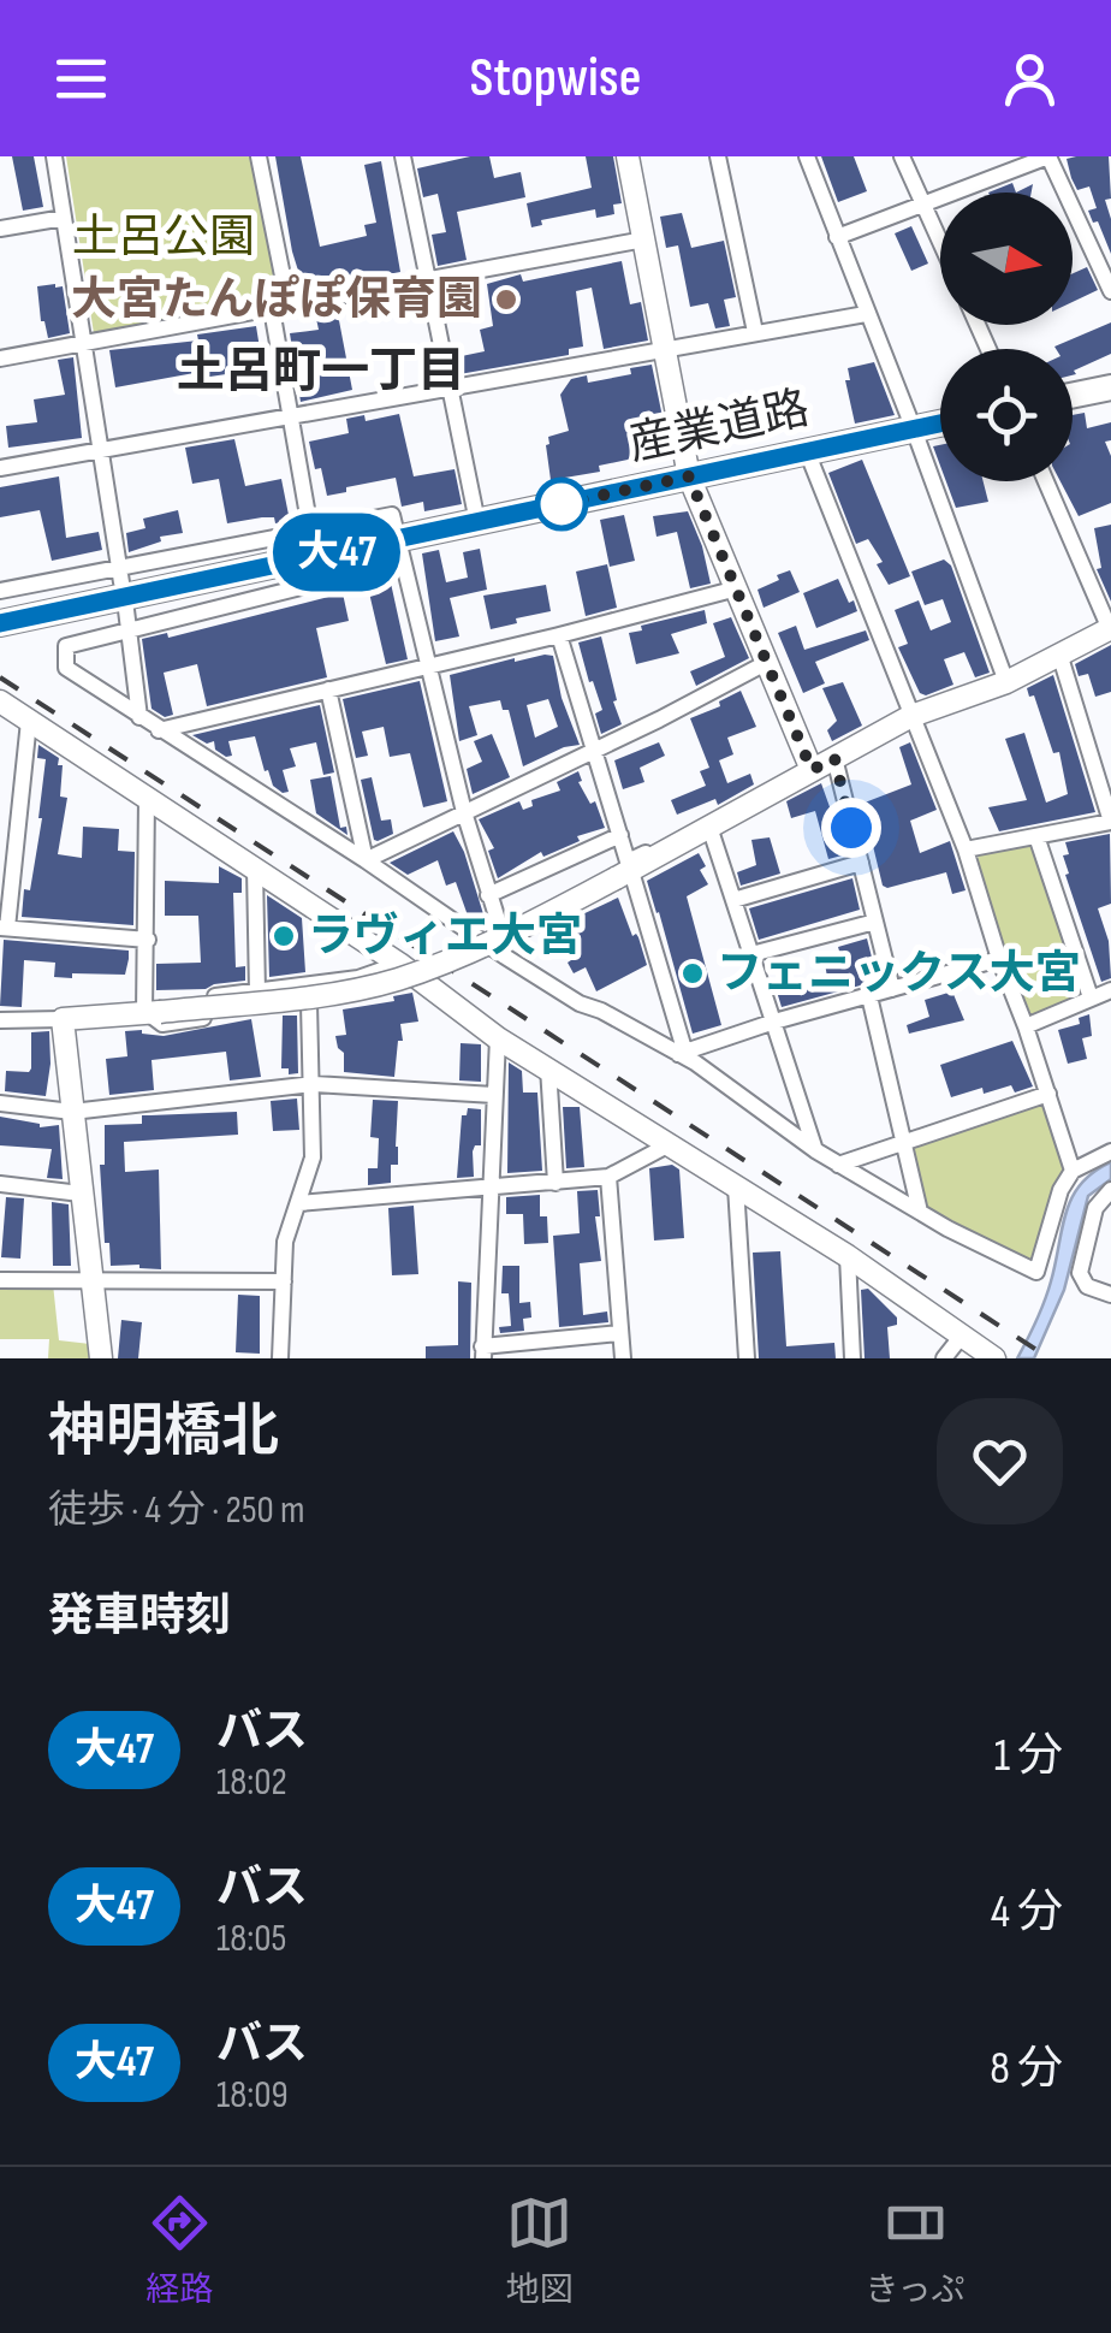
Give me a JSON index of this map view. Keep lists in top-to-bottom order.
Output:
{
  "streets": {
    "main road": ["産業道路"]
  },
  "districts": ["土呂町一丁目"],
  "parks": ["土呂公園"],
  "places": ["大宮たんぽぽ保育園", "ラヴィエ大宮", "フェニックス大宮"],
  "lines": ["bus line 大47"],
  "north": "right",
  "page": {
    "header": "Stopwise",
    "on_map": "大47",
    "heading": [
      ["神明橋北", "徒歩 · 4 分 · 250 m"],
      "発車時刻"
    ],
    "list": [
      {
        "mark": "大47",
        "name": "バス",
        "note": "18:02",
        "value": "1 分"
      },
      {
        "mark": "大47",
        "name": "バス",
        "note": "18:05",
        "value": "4 分"
      },
      {
        "mark": "大47",
        "name": "バス",
        "note": "18:09",
        "value": "8 分"
      }
    ],
    "tabs": ["経路", "地図", "きっぷ"]
  }
}
